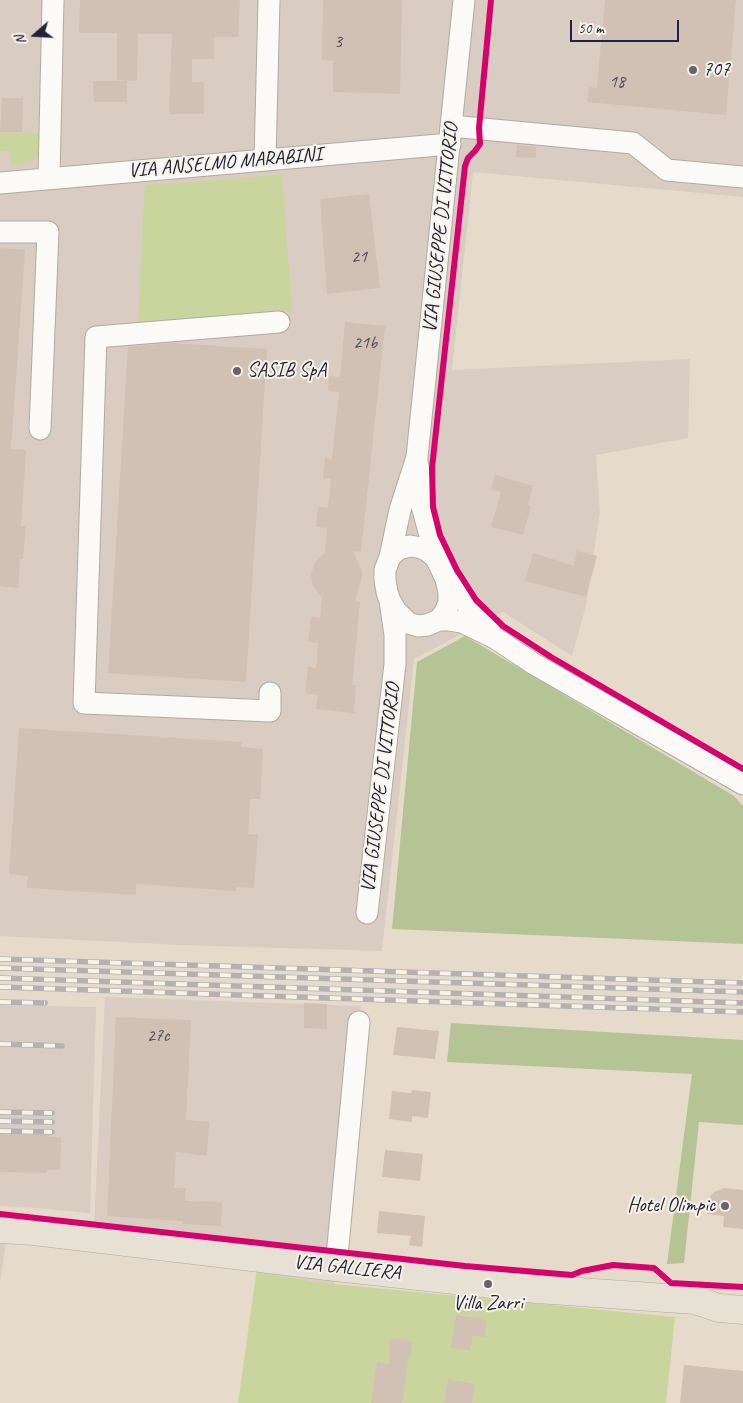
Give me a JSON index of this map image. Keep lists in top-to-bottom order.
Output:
{
  "streets": {
    "main road": ["VIA GALLIERA"],
    "street": ["VIA ANSELMO MARABINI", "VIA GIUSEPPE DI VITTORIO"]
  },
  "crossings": [
    ["VIA ANSELMO MARABINI", "VIA GIUSEPPE DI VITTORIO"]
  ],
  "places": [
    "707",
    "SASIB SpA",
    "Hotel Olimpic",
    "Villa Zarri"
  ],
  "house_numbers": [
    "3",
    "18",
    "21",
    "21b",
    "27c"
  ],
  "scale_bar": "50 m",
  "north": "left"
}
